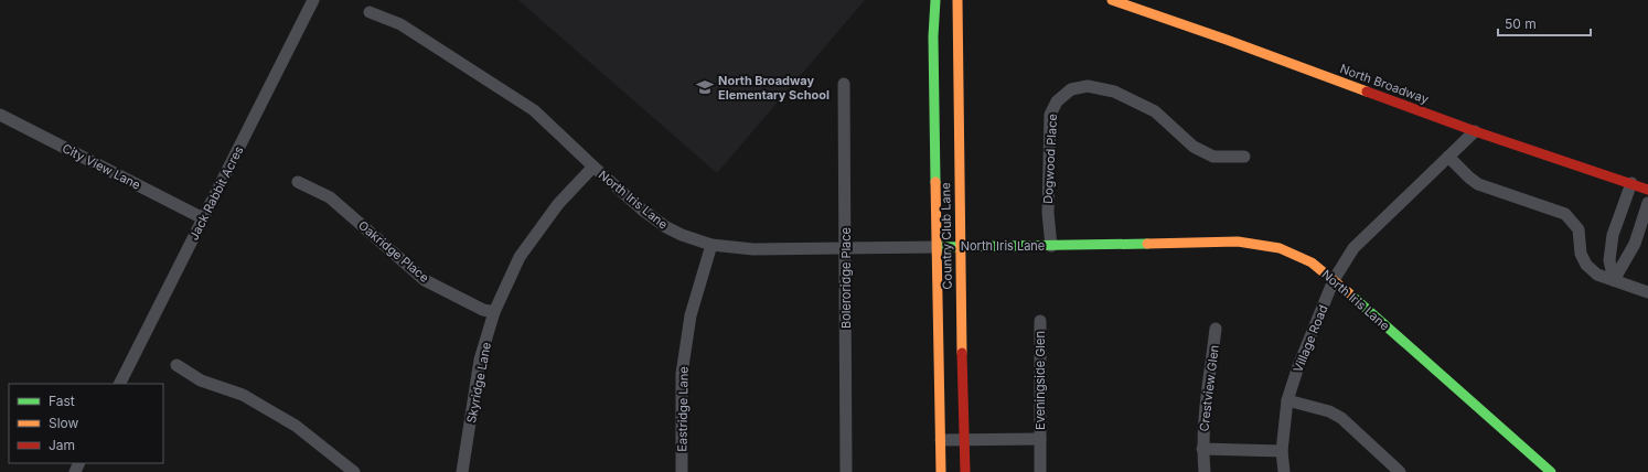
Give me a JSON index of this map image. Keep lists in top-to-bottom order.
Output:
{
  "streets": {
    "main road": ["North Broadway", "North Iris Lane", "Country Club Lane"],
    "street": [
      "Dogwood Place",
      "City View Lane",
      "Jack Rabbit Acres",
      "Oakridge Place",
      "Boleroridge Place",
      "Village Road",
      "Eveningside Glen",
      "Skyridge Lane",
      "Crestview Glen",
      "Eastridge Lane"
    ]
  },
  "crossings": [
    ["North Broadway", "Village Road"],
    ["Dogwood Place", "North Iris Lane"],
    ["City View Lane", "Jack Rabbit Acres"],
    ["North Iris Lane", "Country Club Lane"],
    ["North Iris Lane", "Boleroridge Place"],
    ["North Iris Lane", "Village Road"],
    ["North Iris Lane", "Skyridge Lane"],
    ["North Iris Lane", "Eastridge Lane"],
    ["Country Club Lane", "Eveningside Glen"],
    ["Oakridge Place", "Skyridge Lane"],
    ["Village Road", "Crestview Glen"]
  ],
  "places": {
    "school or university": ["North Broadway Elementary School"]
  },
  "legend": ["Fast", "Slow", "Jam"],
  "scale_bar": "50 m"
}
